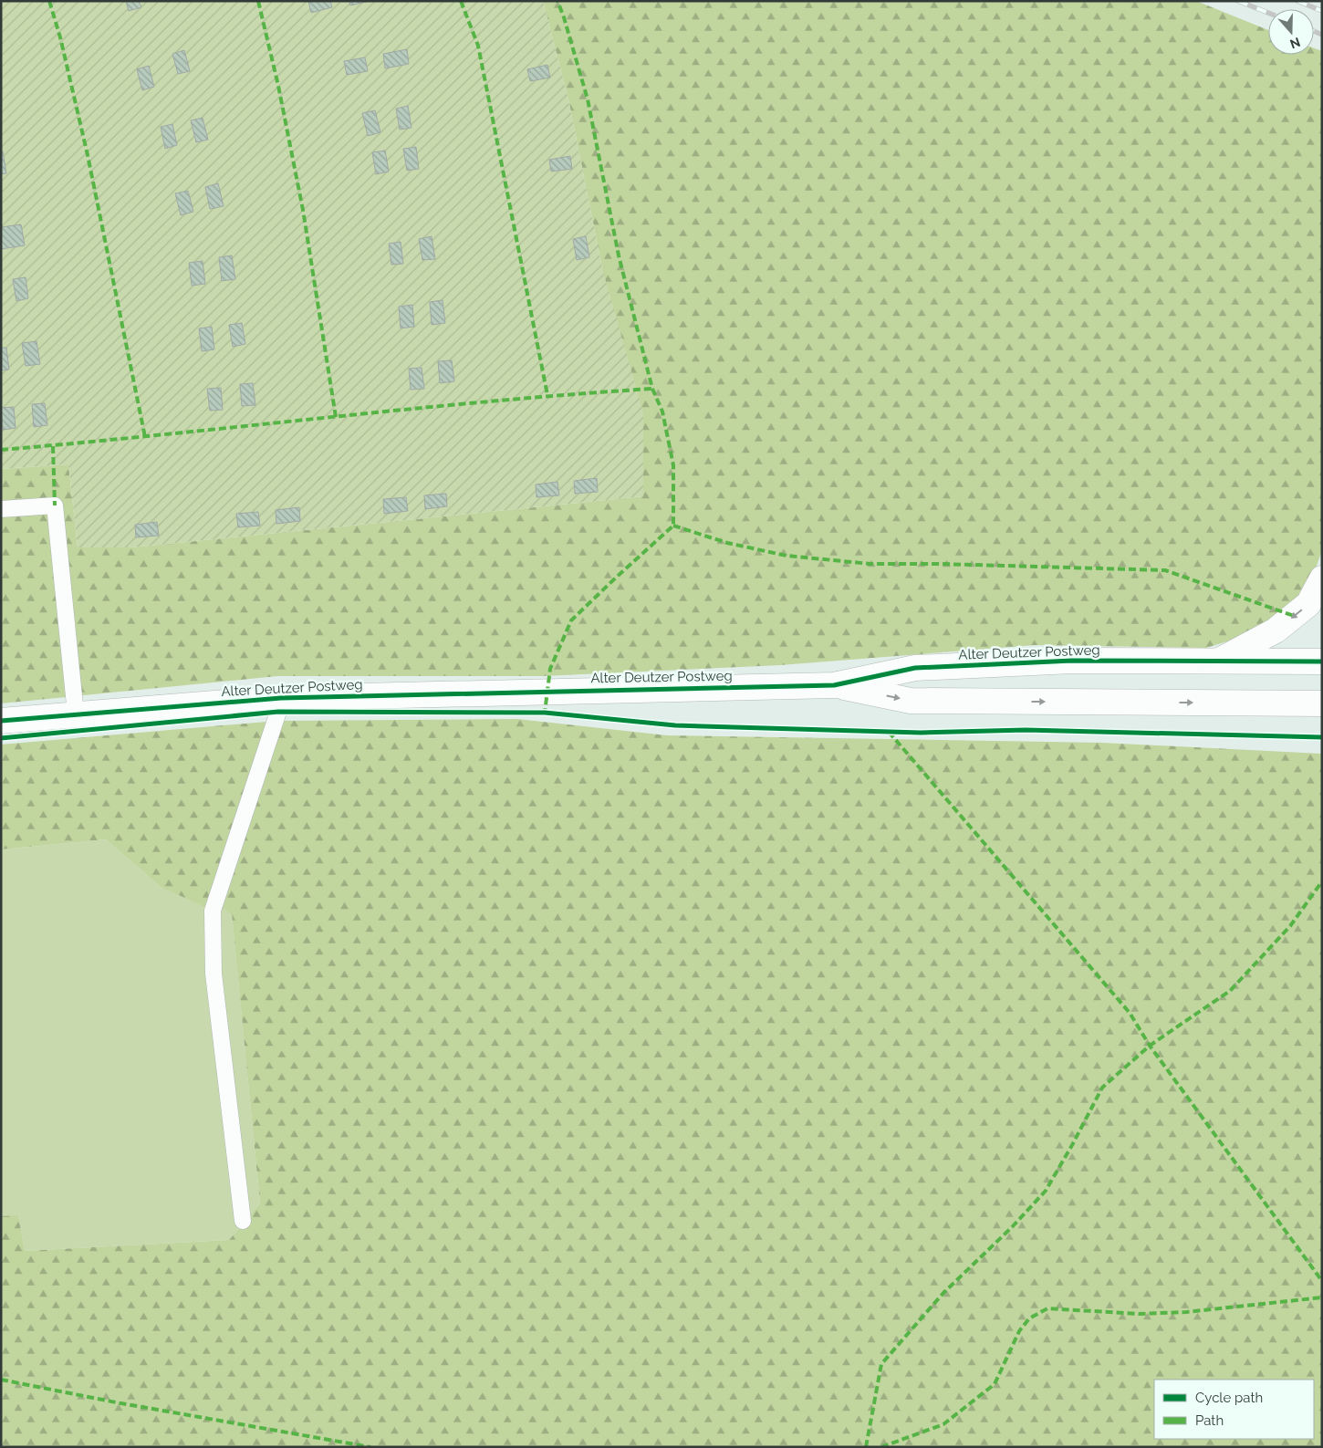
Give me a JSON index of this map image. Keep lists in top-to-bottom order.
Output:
{
  "streets": {
    "street": ["Alter Deutzer Postweg"]
  },
  "legend": ["Cycle path", "Path"],
  "north": "bottom"
}
